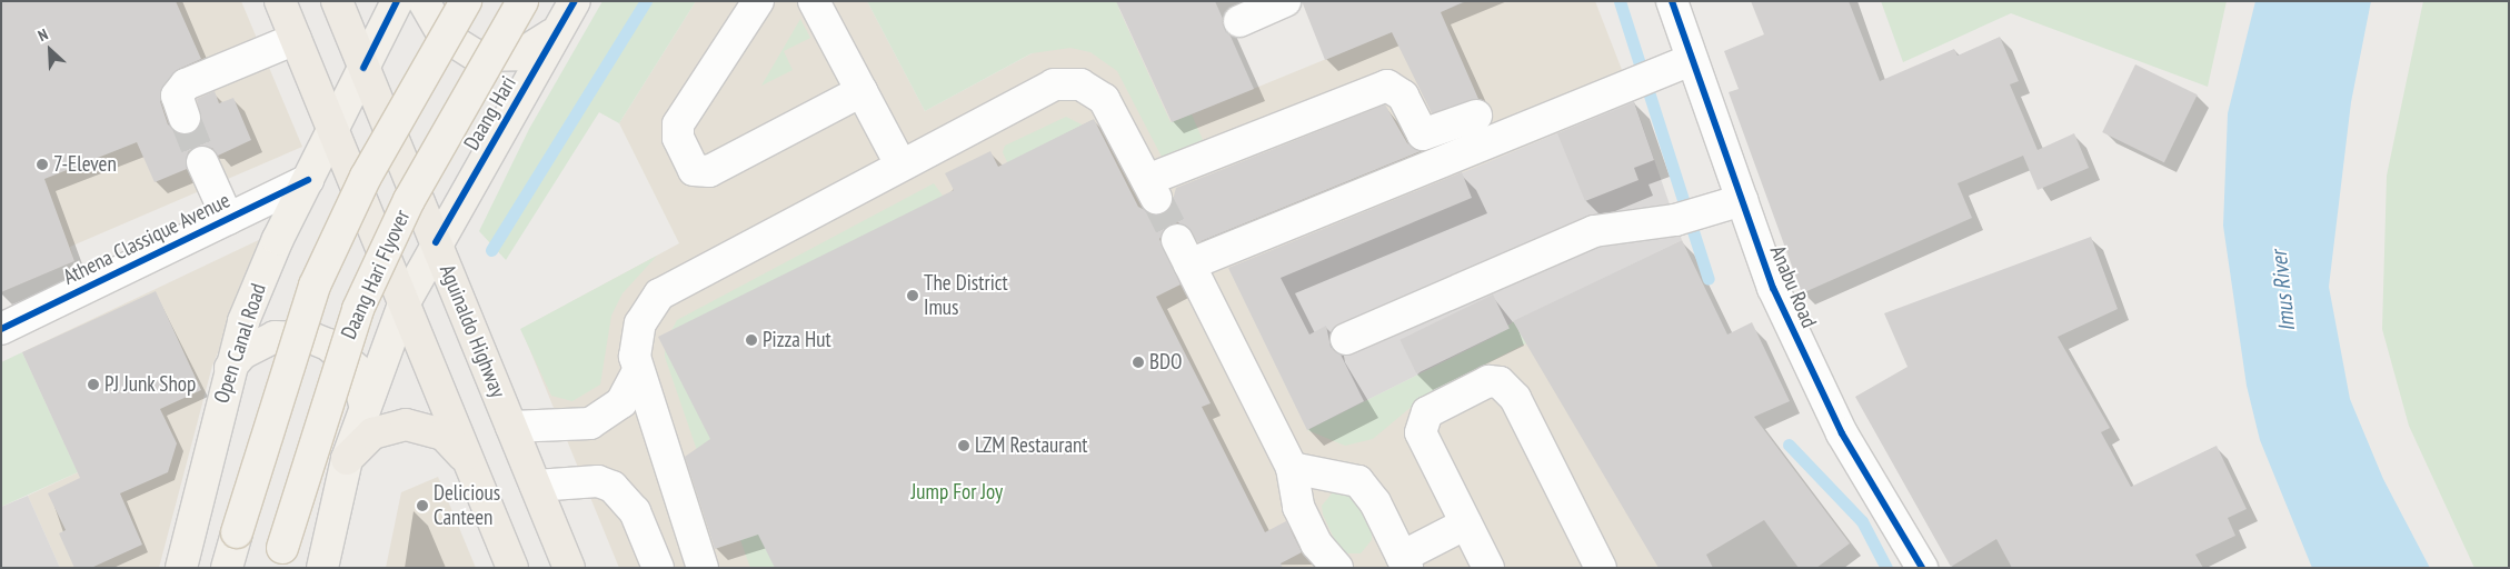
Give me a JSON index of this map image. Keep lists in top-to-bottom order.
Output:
{
  "streets": {
    "highway": ["Aguinaldo Highway"],
    "main road": ["Daang Hari", "Daang Hari Flyover", "Open Canal Road"],
    "street": ["Athena Classique Avenue", "Anabu Road"]
  },
  "crossings": [
    ["Daang Hari", "Aguinaldo Highway"],
    ["Athena Classique Avenue", "Open Canal Road"]
  ],
  "water": ["Imus River"],
  "parks": ["Jump For Joy"],
  "places": [
    "7-Eleven",
    "The District Imus",
    "Pizza Hut",
    "BDO",
    "PJ Junk Shop",
    "LZM Restaurant",
    "Delicious Canteen"
  ],
  "north": "top left"
}
